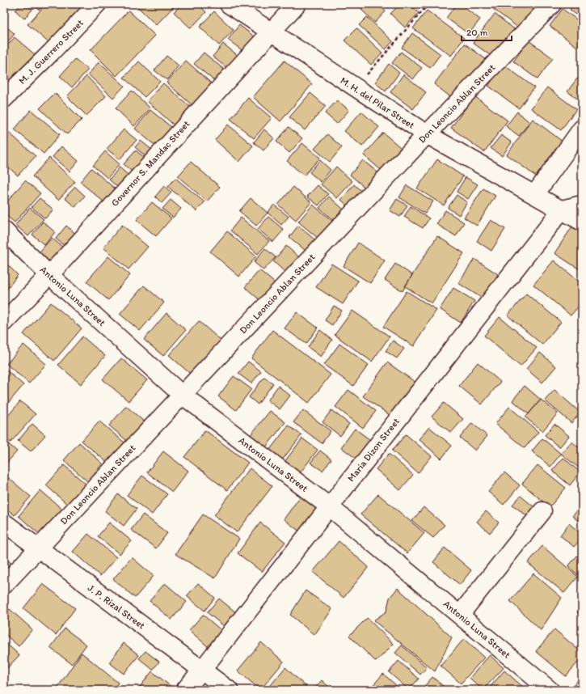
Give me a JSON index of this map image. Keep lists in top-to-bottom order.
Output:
{
  "streets": {
    "street": [
      "M. J. Guerrero Street",
      "M. H. del Pilar Street",
      "Don Leoncio Ablan Street",
      "Governor S. Mandac Street",
      "Antonio Luna Street",
      "Maria Dizon Street",
      "J. P. Rizal Street"
    ]
  },
  "crossings": [
    ["M. H. del Pilar Street", "Don Leoncio Ablan Street"],
    ["M. H. del Pilar Street", "Governor S. Mandac Street"],
    ["M. H. del Pilar Street", "Maria Dizon Street"],
    ["Don Leoncio Ablan Street", "Antonio Luna Street"],
    ["Don Leoncio Ablan Street", "J. P. Rizal Street"],
    ["Governor S. Mandac Street", "Antonio Luna Street"],
    ["Antonio Luna Street", "Maria Dizon Street"],
    ["Maria Dizon Street", "J. P. Rizal Street"]
  ],
  "scale_bar": "20 m"
}
